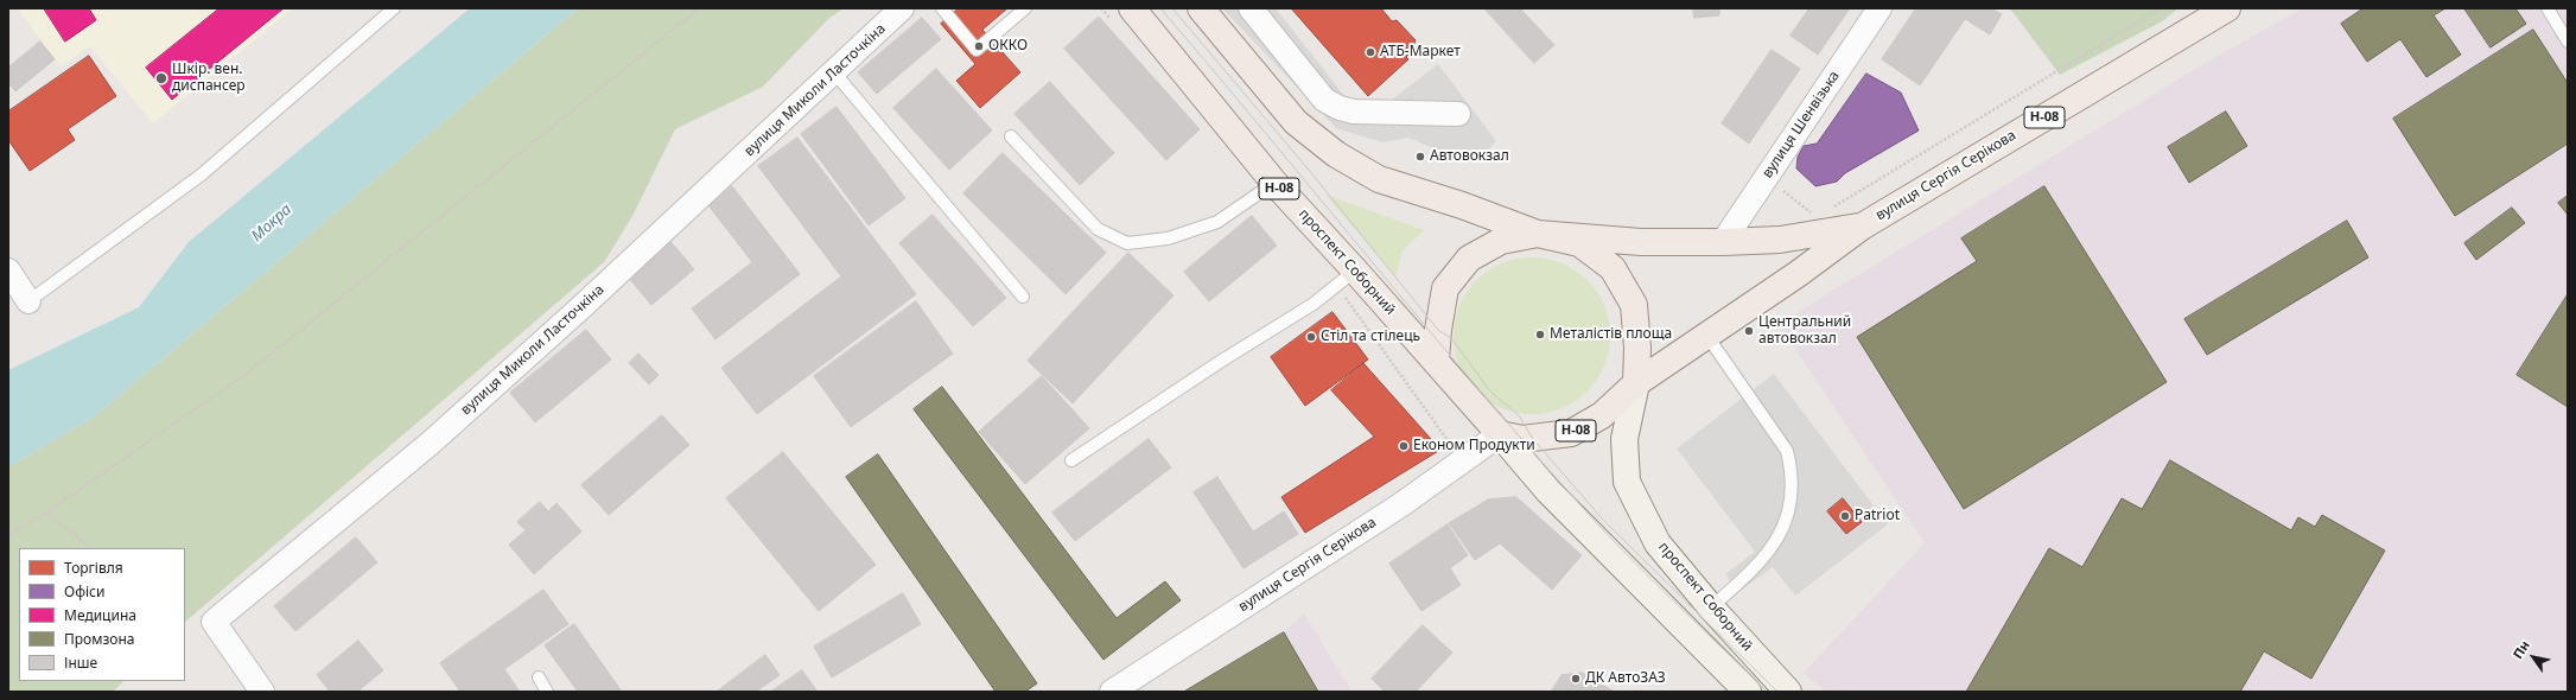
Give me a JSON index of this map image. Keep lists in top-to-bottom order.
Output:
{
  "streets": {
    "main road": ["Н-08", "вулиця Сергія Серікова", "проспект Соборний"],
    "street": ["вулиця Миколи Ласточкіна", "вулиця Шенвізька"]
  },
  "crossings": [
    ["Н-08", "вулиця Сергія Серікова"],
    ["Н-08", "проспект Соборний"],
    ["вулиця Шенвізька", "вулиця Сергія Серікова"],
    ["вулиця Сергія Серікова", "проспект Соборний"]
  ],
  "water": ["Мокра"],
  "places": [
    "ОККО",
    "АТБ-Маркет",
    "Шкір. вен. диспансер",
    "Автовокзал",
    "Центральний автовокзал",
    "Металістів площа",
    "Стіл та стілець",
    "Економ Продукти",
    "Patriot",
    "ДК АвтоЗАЗ"
  ],
  "legend": [
    "Торгівля",
    "Офіси",
    "Медицина",
    "Промзона",
    "Інше"
  ],
  "north": "top left"
}
